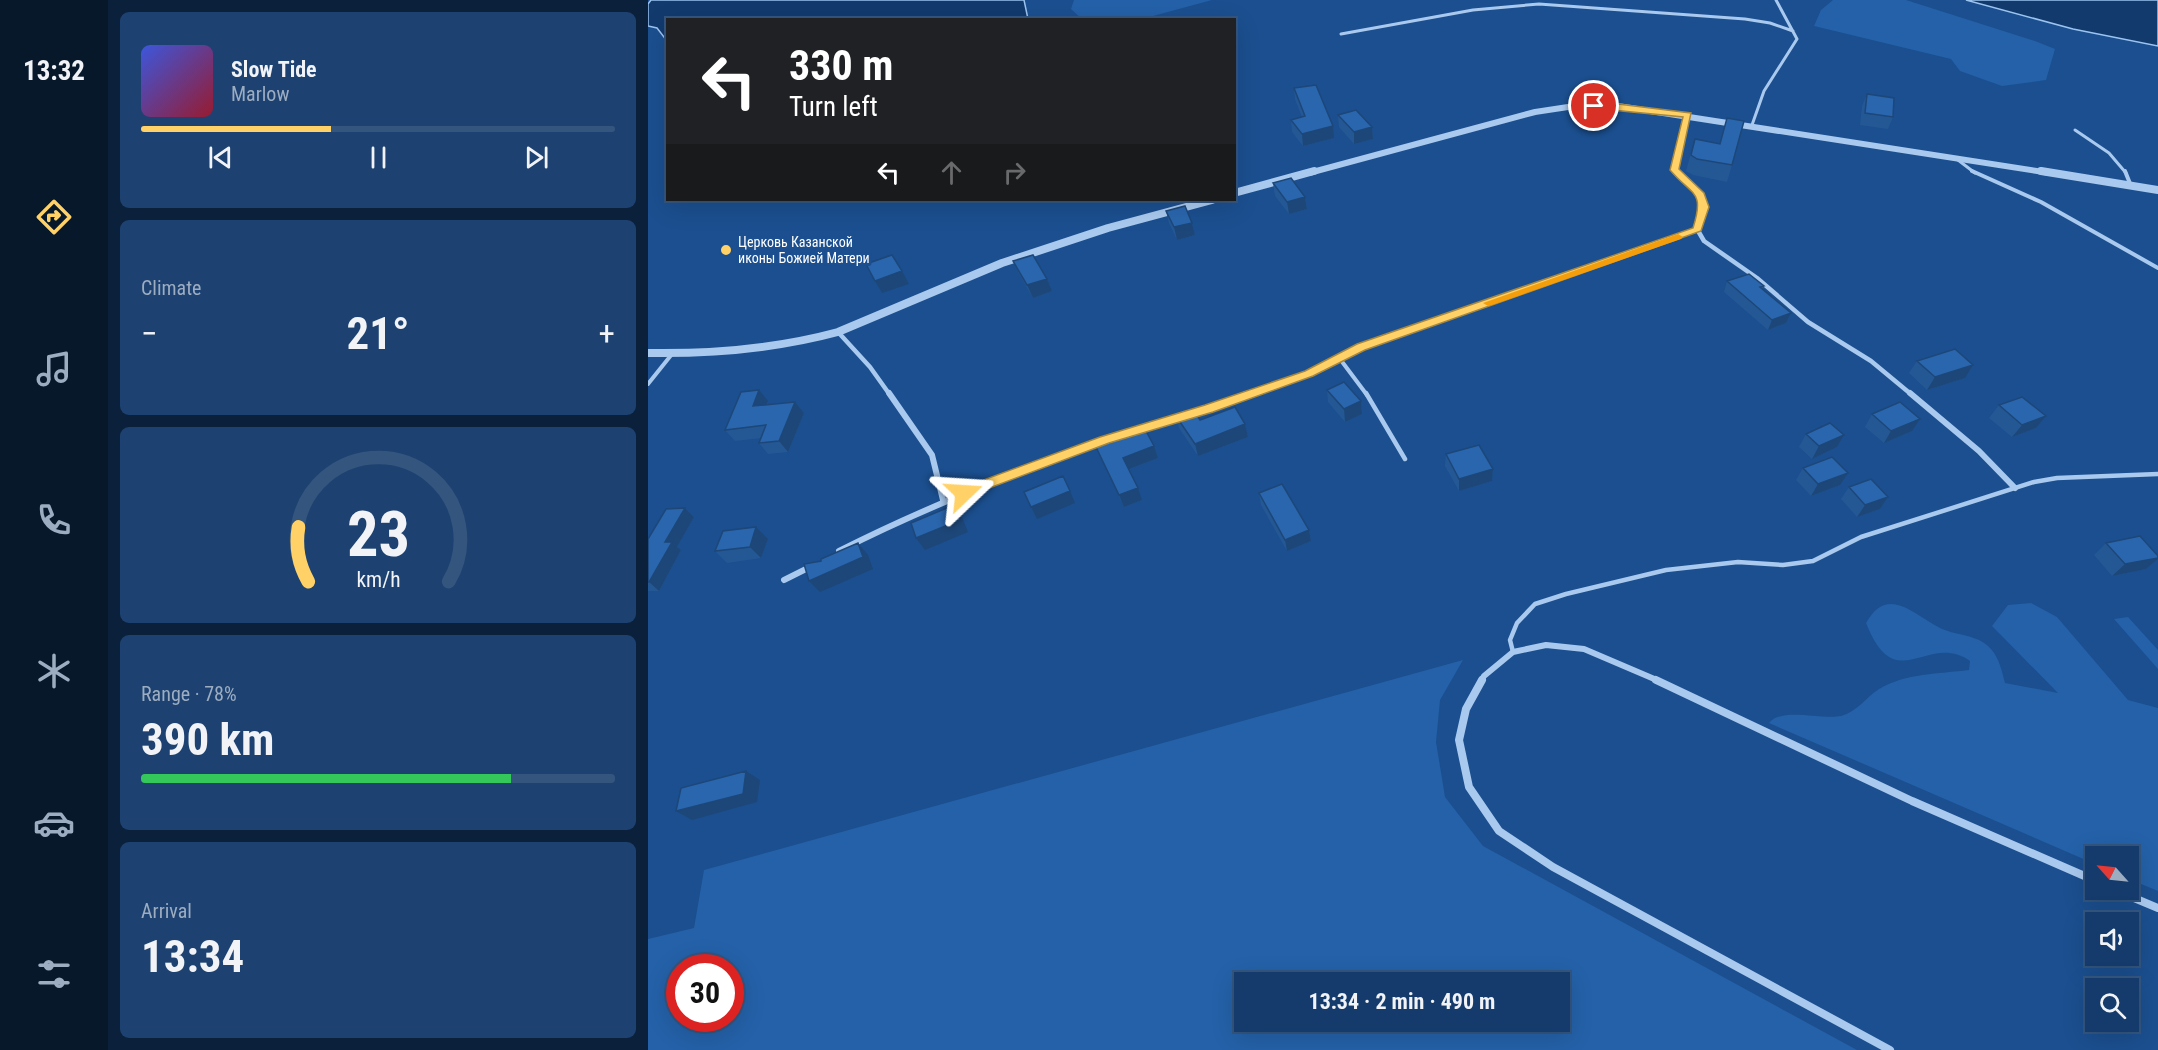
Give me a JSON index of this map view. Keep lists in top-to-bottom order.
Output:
{
  "places": ["Церковь Казанской иконы Божией Матери"],
  "north": "top left",
  "page": {
    "tabs": "13:32",
    "turn": ["330 m", "Turn left"],
    "song": ["Slow Tide", "Marlow"],
    "tile": [
      "Climate",
      ["Range · 78%", "390 km"],
      ["Arrival", "13:34"]
    ],
    "heat": ["−", "21°", "+"],
    "limit": "30",
    "trip": "13:34 · 2 min · 490 m",
    "gauge": ["23", "km/h"]
  }
}
